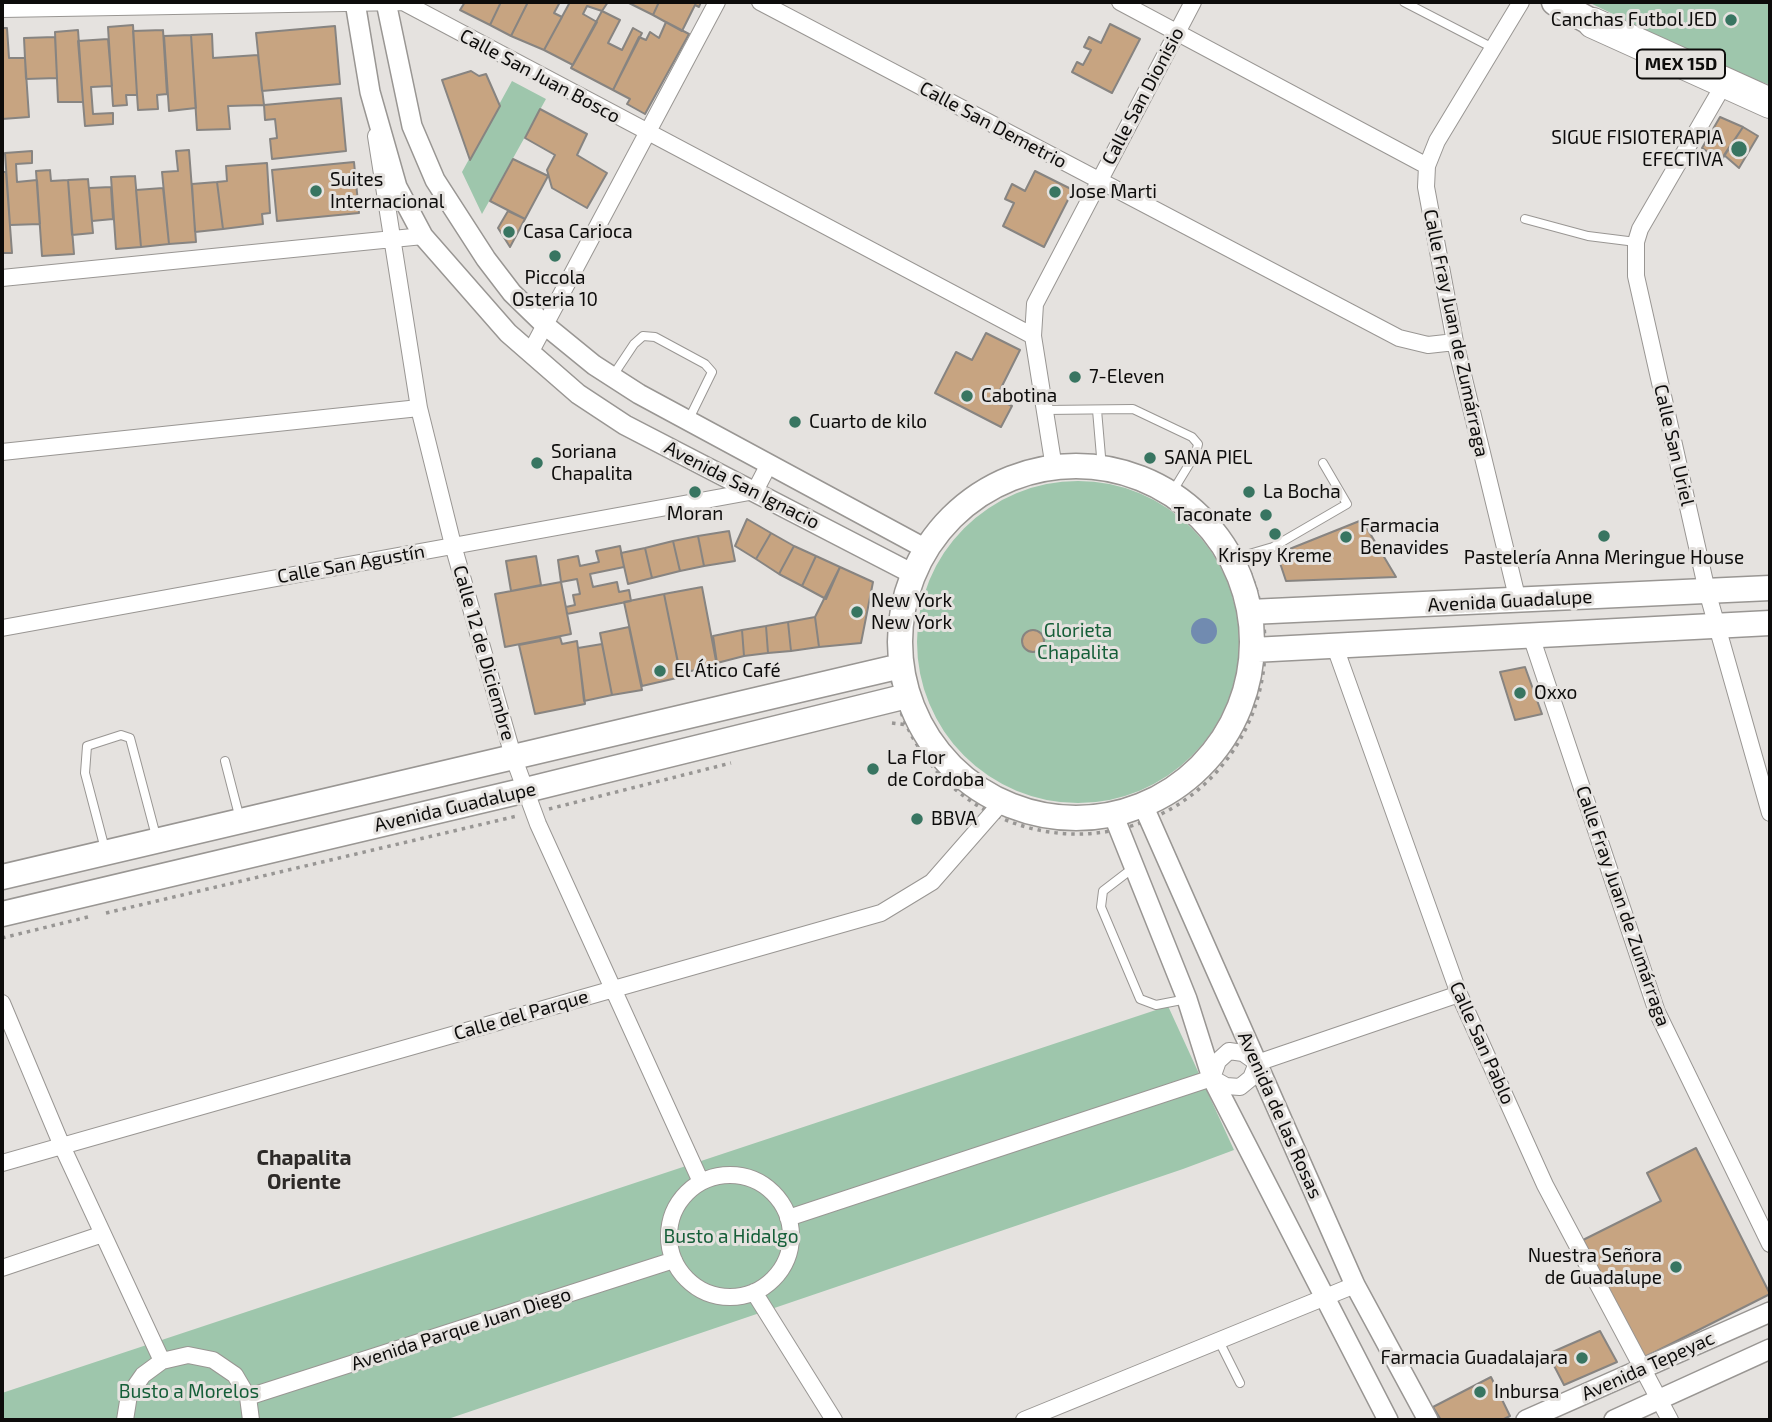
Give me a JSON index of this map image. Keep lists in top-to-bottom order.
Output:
{
  "streets": {
    "highway": ["MEX 15D"],
    "main road": ["Avenida Guadalupe"],
    "street": [
      "Calle San Juan Bosco",
      "Calle San Dionisio",
      "Calle San Demetrio",
      "Calle Fray Juan de Zumárraga",
      "Calle San Uriel",
      "Avenida San Ignacio",
      "Calle San Agustín",
      "Calle 12 de Diciembre",
      "Calle del Parque",
      "Calle San Pablo",
      "Avenida de las Rosas",
      "Avenida Parque Juan Diego",
      "Avenida Tepeyac"
    ]
  },
  "crossings": [
    ["Calle San Juan Bosco", "Calle San Dionisio"],
    ["Calle San Juan Bosco", "Avenida San Ignacio"],
    ["Calle San Dionisio", "Calle San Demetrio"],
    ["Calle San Demetrio", "Calle Fray Juan de Zumárraga"],
    ["Calle Fray Juan de Zumárraga", "Avenida Guadalupe"],
    ["Calle San Uriel", "Avenida Guadalupe"],
    ["Avenida San Ignacio", "Calle San Agustín"],
    ["Avenida San Ignacio", "Calle 12 de Diciembre"],
    ["Calle San Agustín", "Calle 12 de Diciembre"],
    ["Avenida Guadalupe", "Calle 12 de Diciembre"],
    ["Avenida Guadalupe", "Calle San Pablo"],
    ["Calle 12 de Diciembre", "Calle del Parque"],
    ["Calle 12 de Diciembre", "Avenida Parque Juan Diego"],
    ["Calle San Pablo", "Avenida Tepeyac"]
  ],
  "districts": ["Chapalita Oriente"],
  "parks": ["Glorieta Chapalita", "Busto a Hidalgo", "Busto a Morelos"],
  "places": [
    "Canchas Futbol JED",
    "SIGUE FISIOTERAPIA EFECTIVA",
    "Suites Internacional",
    "Jose Marti",
    "Casa Carioca",
    "Piccola Osteria 10",
    "7-Eleven",
    "Cabotina",
    "Cuarto de kilo",
    "SANA PIEL",
    "Soriana Chapalita",
    "Moran",
    "La Bocha",
    "Taconate",
    "Krispy Kreme",
    "Pastelería Anna Meringue House",
    "Farmacia Benavides",
    "New York New York",
    "El Ático Café",
    "Oxxo",
    "La Flor de Cordoba",
    "BBVA",
    "Nuestra Señora de Guadalupe",
    "Farmacia Guadalajara",
    "Inbursa"
  ]
}
